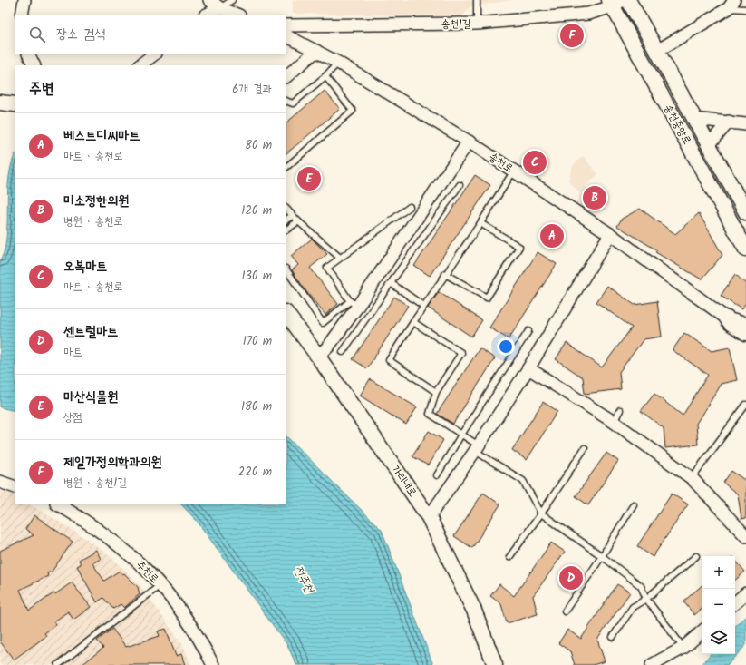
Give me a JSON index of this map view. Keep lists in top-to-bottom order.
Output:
{
  "streets": {
    "street": [
      "송천1길",
      "송천중앙로",
      "송천로",
      "가리내로",
      "추천로"
    ]
  },
  "crossings": [
    ["송천1길", "송천중앙로"]
  ],
  "water": ["전주천"],
  "page": {
    "search": "장소 검색",
    "pins": [
      "F",
      "C",
      "E",
      "B",
      "A",
      "D"
    ],
    "heading": ["주변", "6개 결과"],
    "list": [
      {
        "mark": "A",
        "name": "베스트디씨마트",
        "note": "마트 · 송천로",
        "value": "80 m"
      },
      {
        "mark": "B",
        "name": "미소정한의원",
        "note": "병원 · 송천로",
        "value": "120 m"
      },
      {
        "mark": "C",
        "name": "오복마트",
        "note": "마트 · 송천로",
        "value": "130 m"
      },
      {
        "mark": "D",
        "name": "센트럴마트",
        "note": "마트",
        "value": "170 m"
      },
      {
        "mark": "E",
        "name": "마산식물원",
        "note": "상점",
        "value": "180 m"
      },
      {
        "mark": "F",
        "name": "제일가정의학과의원",
        "note": "병원 · 송천1길",
        "value": "220 m"
      }
    ],
    "map_buttons": ["+", "−"]
  }
}
